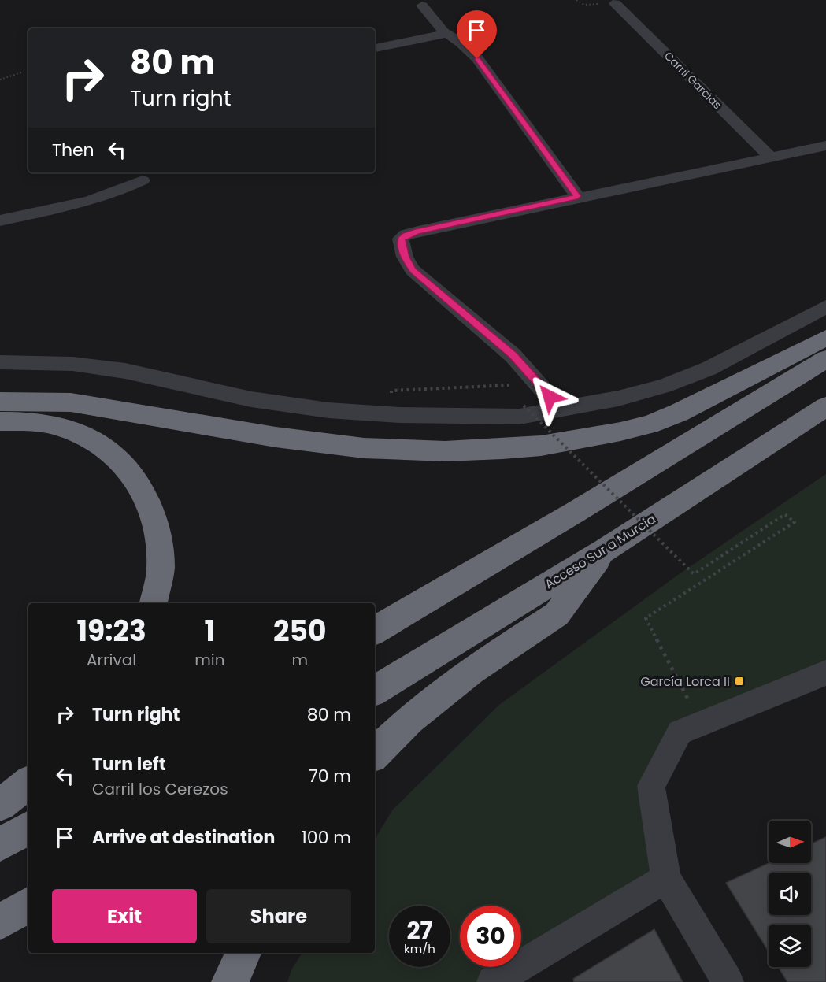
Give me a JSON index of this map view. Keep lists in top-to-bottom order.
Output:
{
  "streets": {
    "highway": ["Acceso Sur a Murcia"],
    "street": ["Carril Garcías"]
  },
  "places": {
    "transit": ["García Lorca II"]
  },
  "north": "right",
  "page": {
    "turn": ["80 m", "Turn right"],
    "then": "Then",
    "eta": [
      "19:23",
      "Arrival",
      "1",
      "min",
      "250",
      "m"
    ],
    "list": [
      {
        "name": "Turn right",
        "value": "80 m"
      },
      {
        "name": "Turn left",
        "note": "Carril los Cerezos",
        "value": "70 m"
      },
      {
        "name": "Arrive at destination",
        "value": "100 m"
      }
    ],
    "buttons": ["Exit", "Share"],
    "speed": "27 km/h",
    "limit": "30"
  }
}
